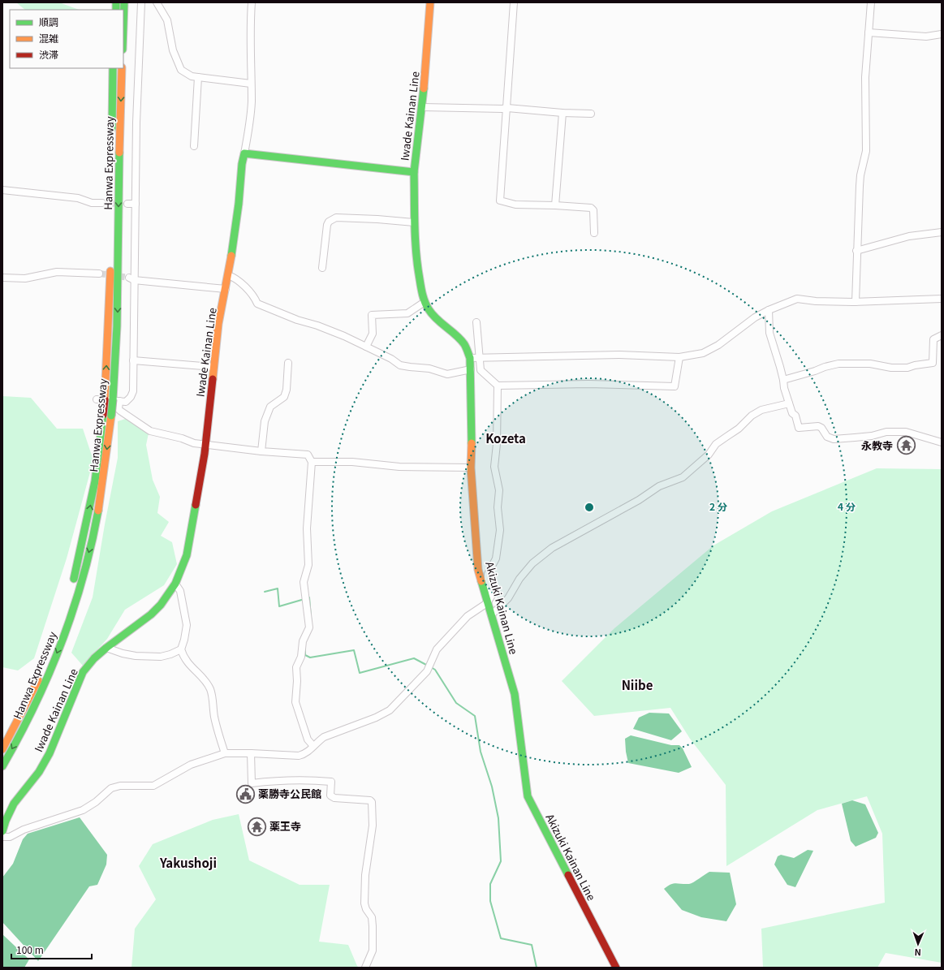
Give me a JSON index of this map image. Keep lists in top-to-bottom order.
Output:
{
  "streets": {
    "main road": ["Iwade Kainan Line", "Hanwa Expressway", "Akizuki Kainan Line"]
  },
  "crossings": [
    ["Iwade Kainan Line", "Akizuki Kainan Line"]
  ],
  "districts": ["Kozeta", "Niibe", "Yakushoji"],
  "places": {
    "temple": ["永教寺", "薬王寺"],
    "public building": ["薬勝寺公民館"]
  },
  "legend": ["順調", "混雑", "渋滞"],
  "scale_bar": "100 m",
  "north": "bottom",
  "rings": ["2 分", "4 分"]
}
